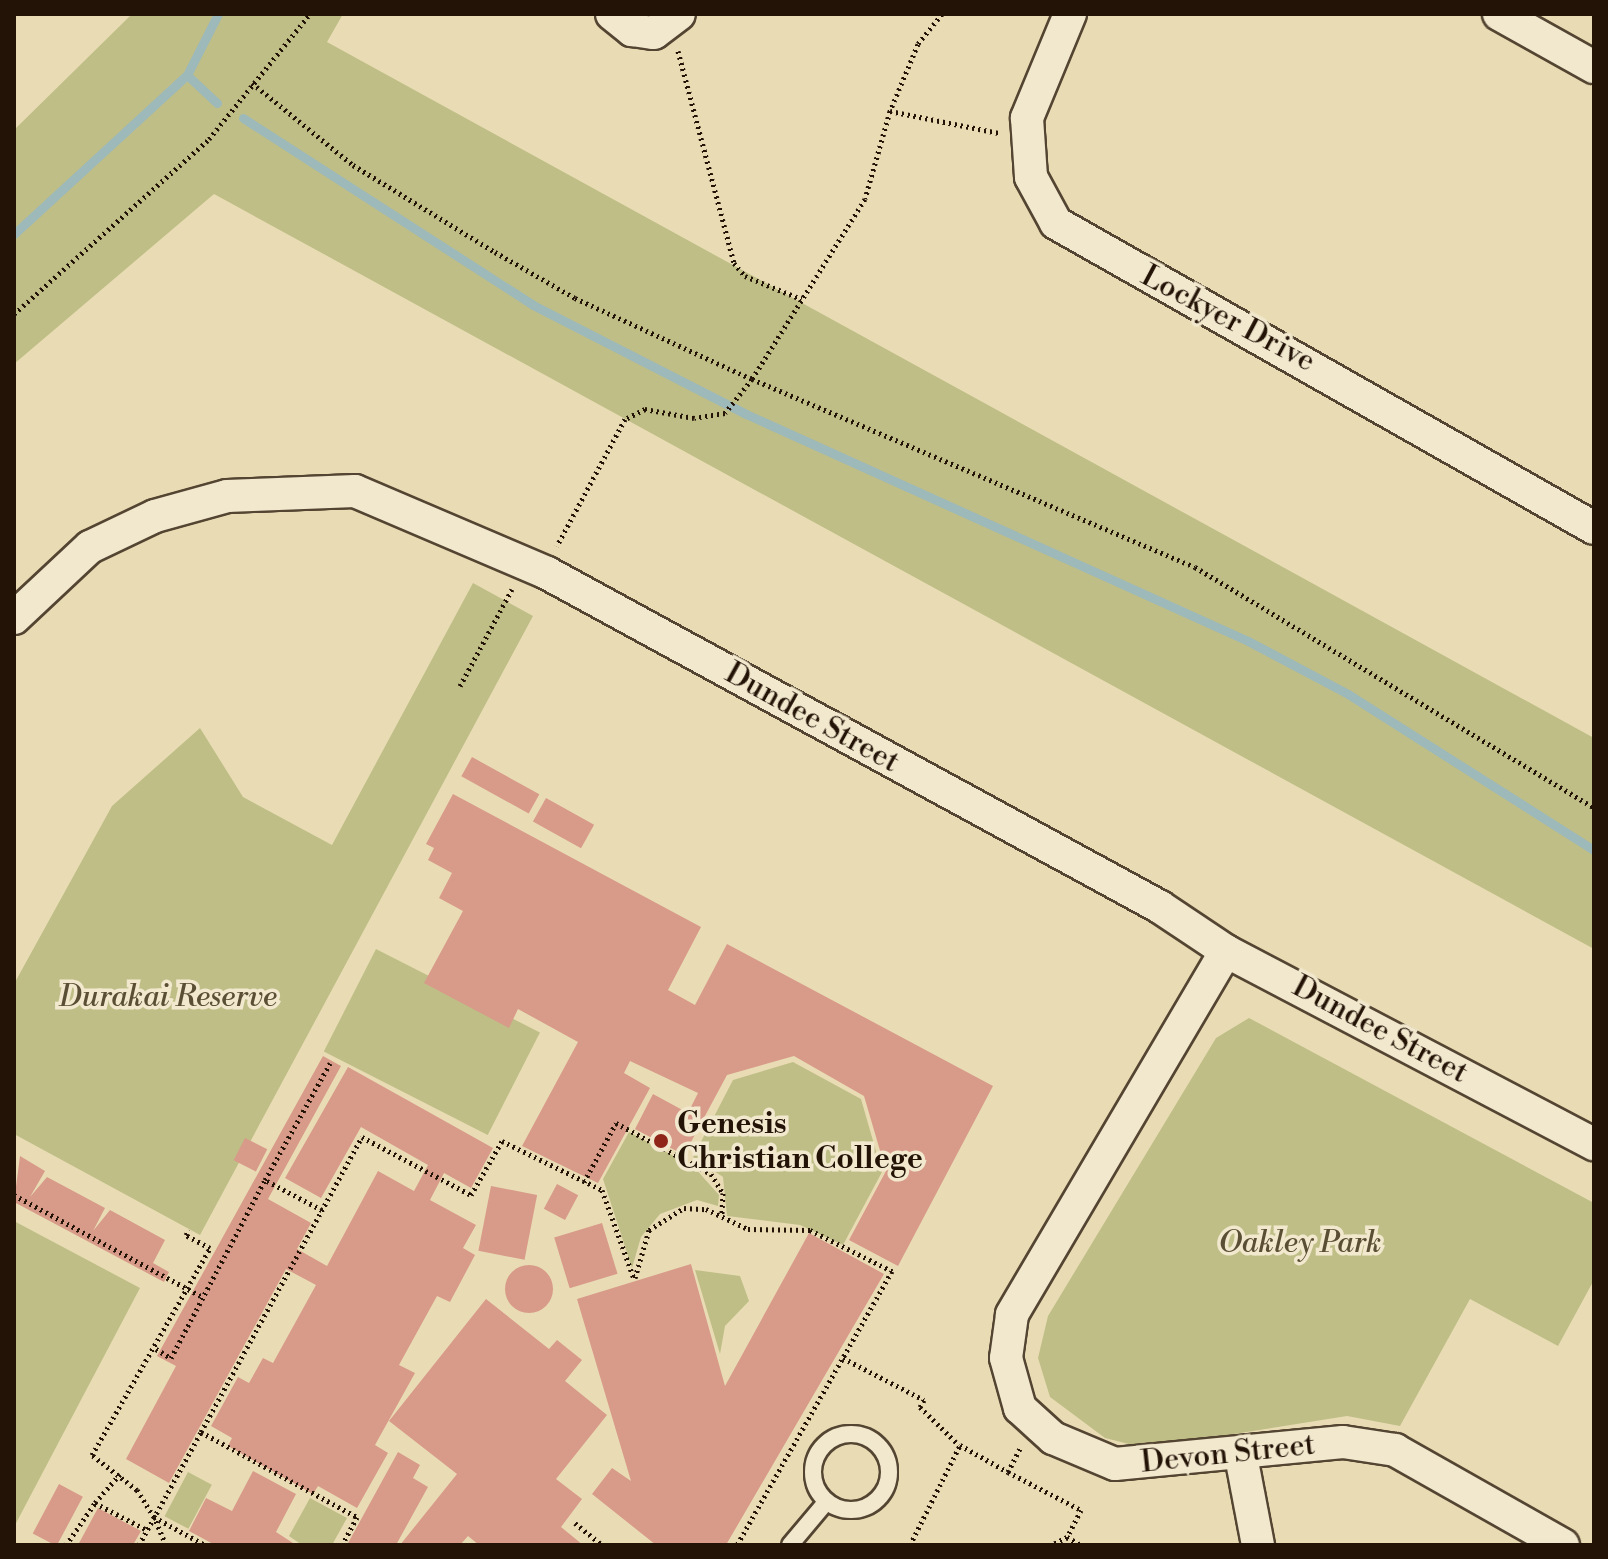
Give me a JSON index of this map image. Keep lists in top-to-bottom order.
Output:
{
  "streets": {
    "street": ["Lockyer Drive", "Dundee Street", "Devon Street"]
  },
  "parks": ["Durakai Reserve", "Oakley Park"],
  "places": ["Genesis Christian College"]
}
